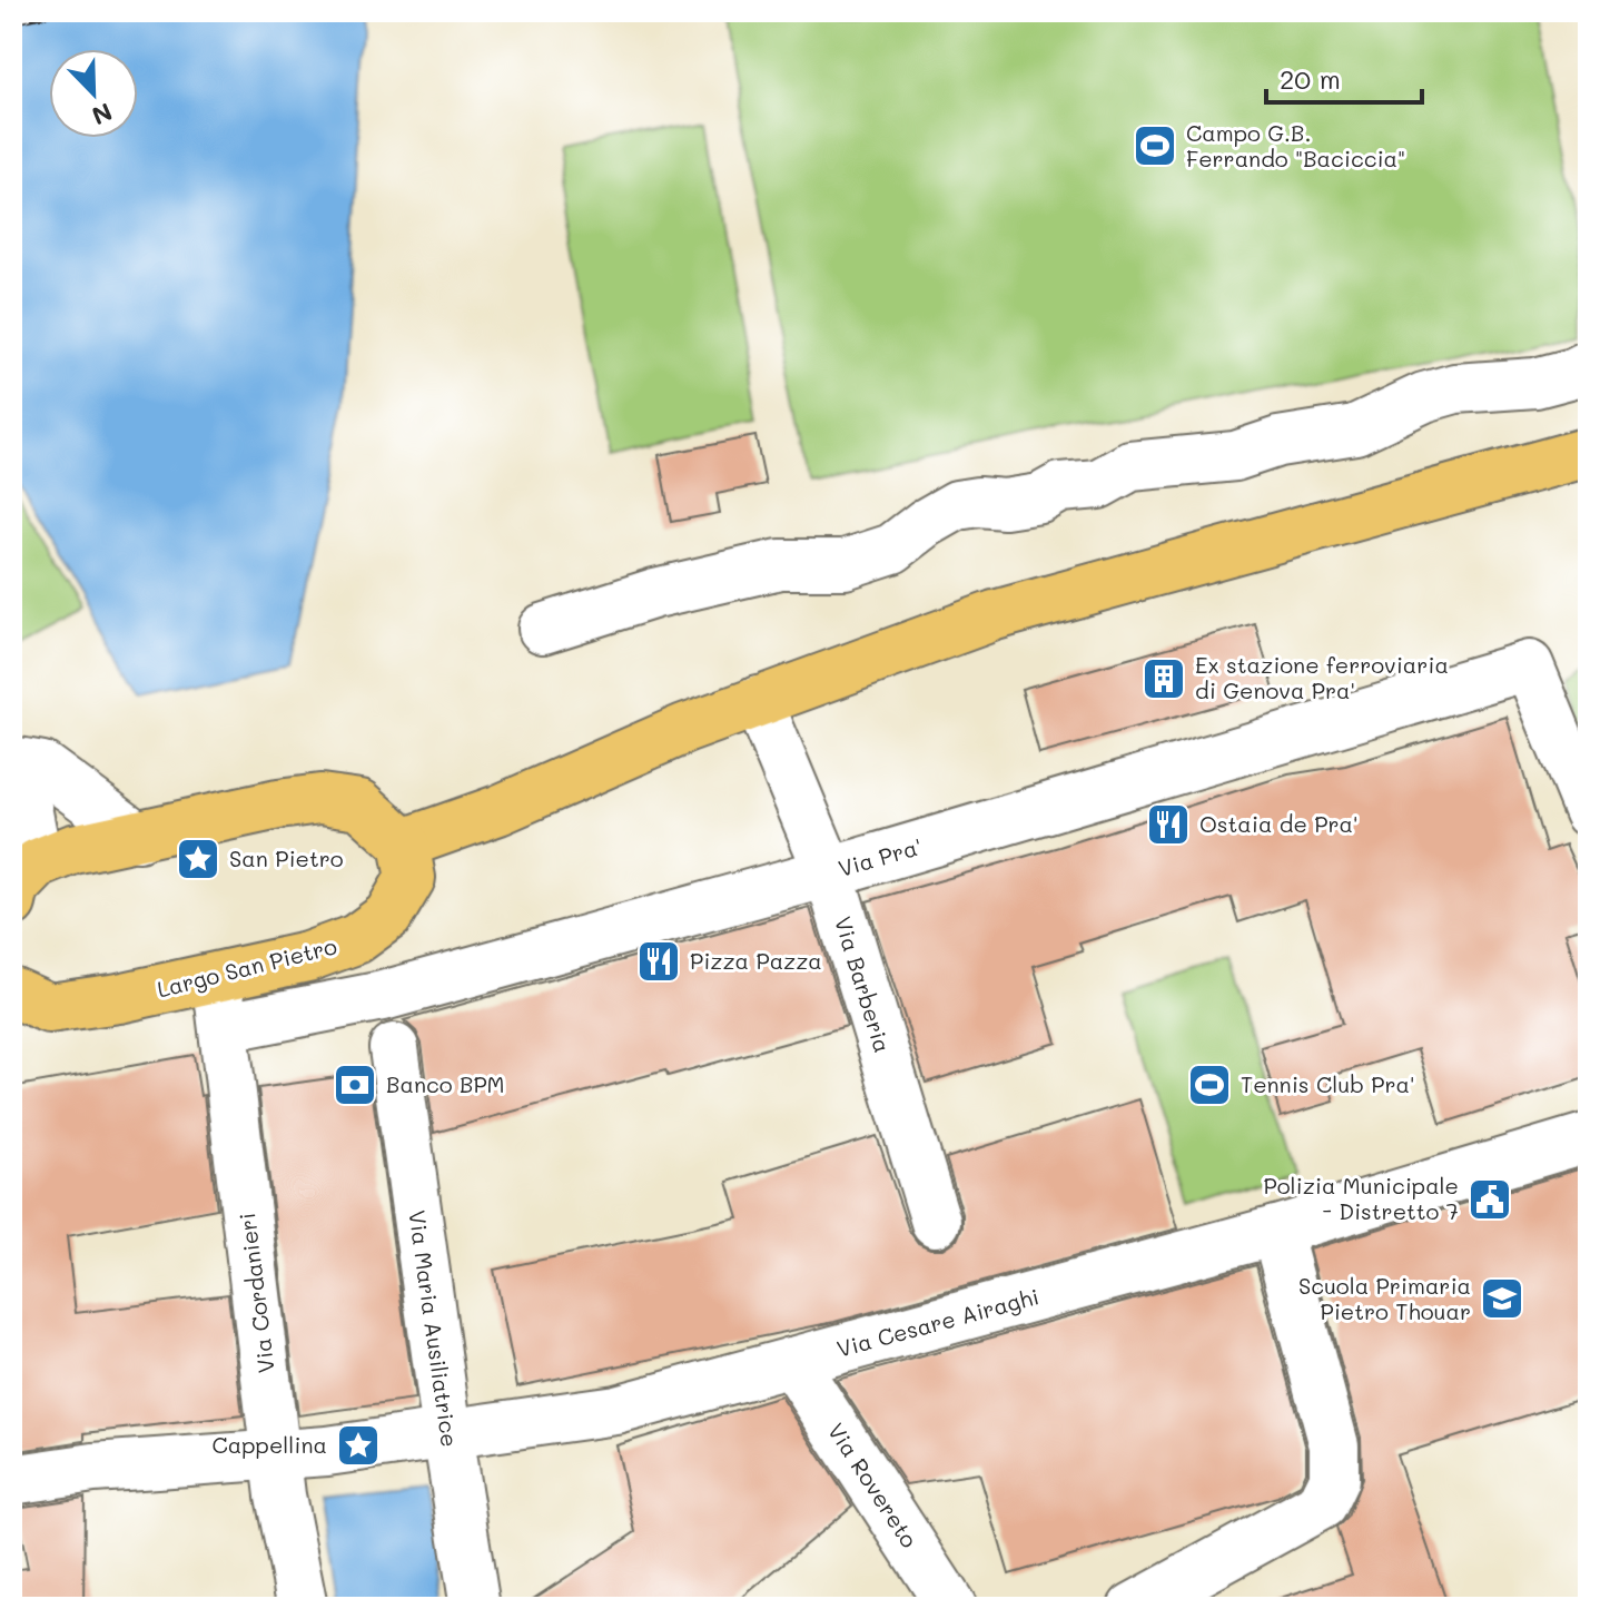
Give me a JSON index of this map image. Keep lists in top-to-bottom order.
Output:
{
  "streets": {
    "main road": ["Largo San Pietro"],
    "street": [
      "Via Pra'",
      "Via Barberia",
      "Via Cordanieri",
      "Via Cesare Airaghi",
      "Via Maria Ausiliatrice",
      "Via Rovereto"
    ]
  },
  "crossings": [
    ["Via Pra'", "Via Barberia"],
    ["Via Pra'", "Via Cordanieri"],
    ["Largo San Pietro", "Via Cordanieri"],
    ["Via Cordanieri", "Via Cesare Airaghi"],
    ["Via Cesare Airaghi", "Via Maria Ausiliatrice"],
    ["Via Cesare Airaghi", "Via Rovereto"]
  ],
  "places": {
    "sports": ["Campo G.B. Ferrando \"Baciccia\"", "Tennis Club Pra'"],
    "building": ["Ex stazione ferroviaria di Genova Pra'"],
    "restaurant": ["Ostaia de Pra'", "Pizza Pazza"],
    "place": ["San Pietro", "Cappellina"],
    "bank": ["Banco BPM"],
    "public building": ["Polizia Municipale - Distretto 7"],
    "school or university": ["Scuola Primaria Pietro Thouar"]
  },
  "scale_bar": "20 m",
  "north": "bottom right"
}
